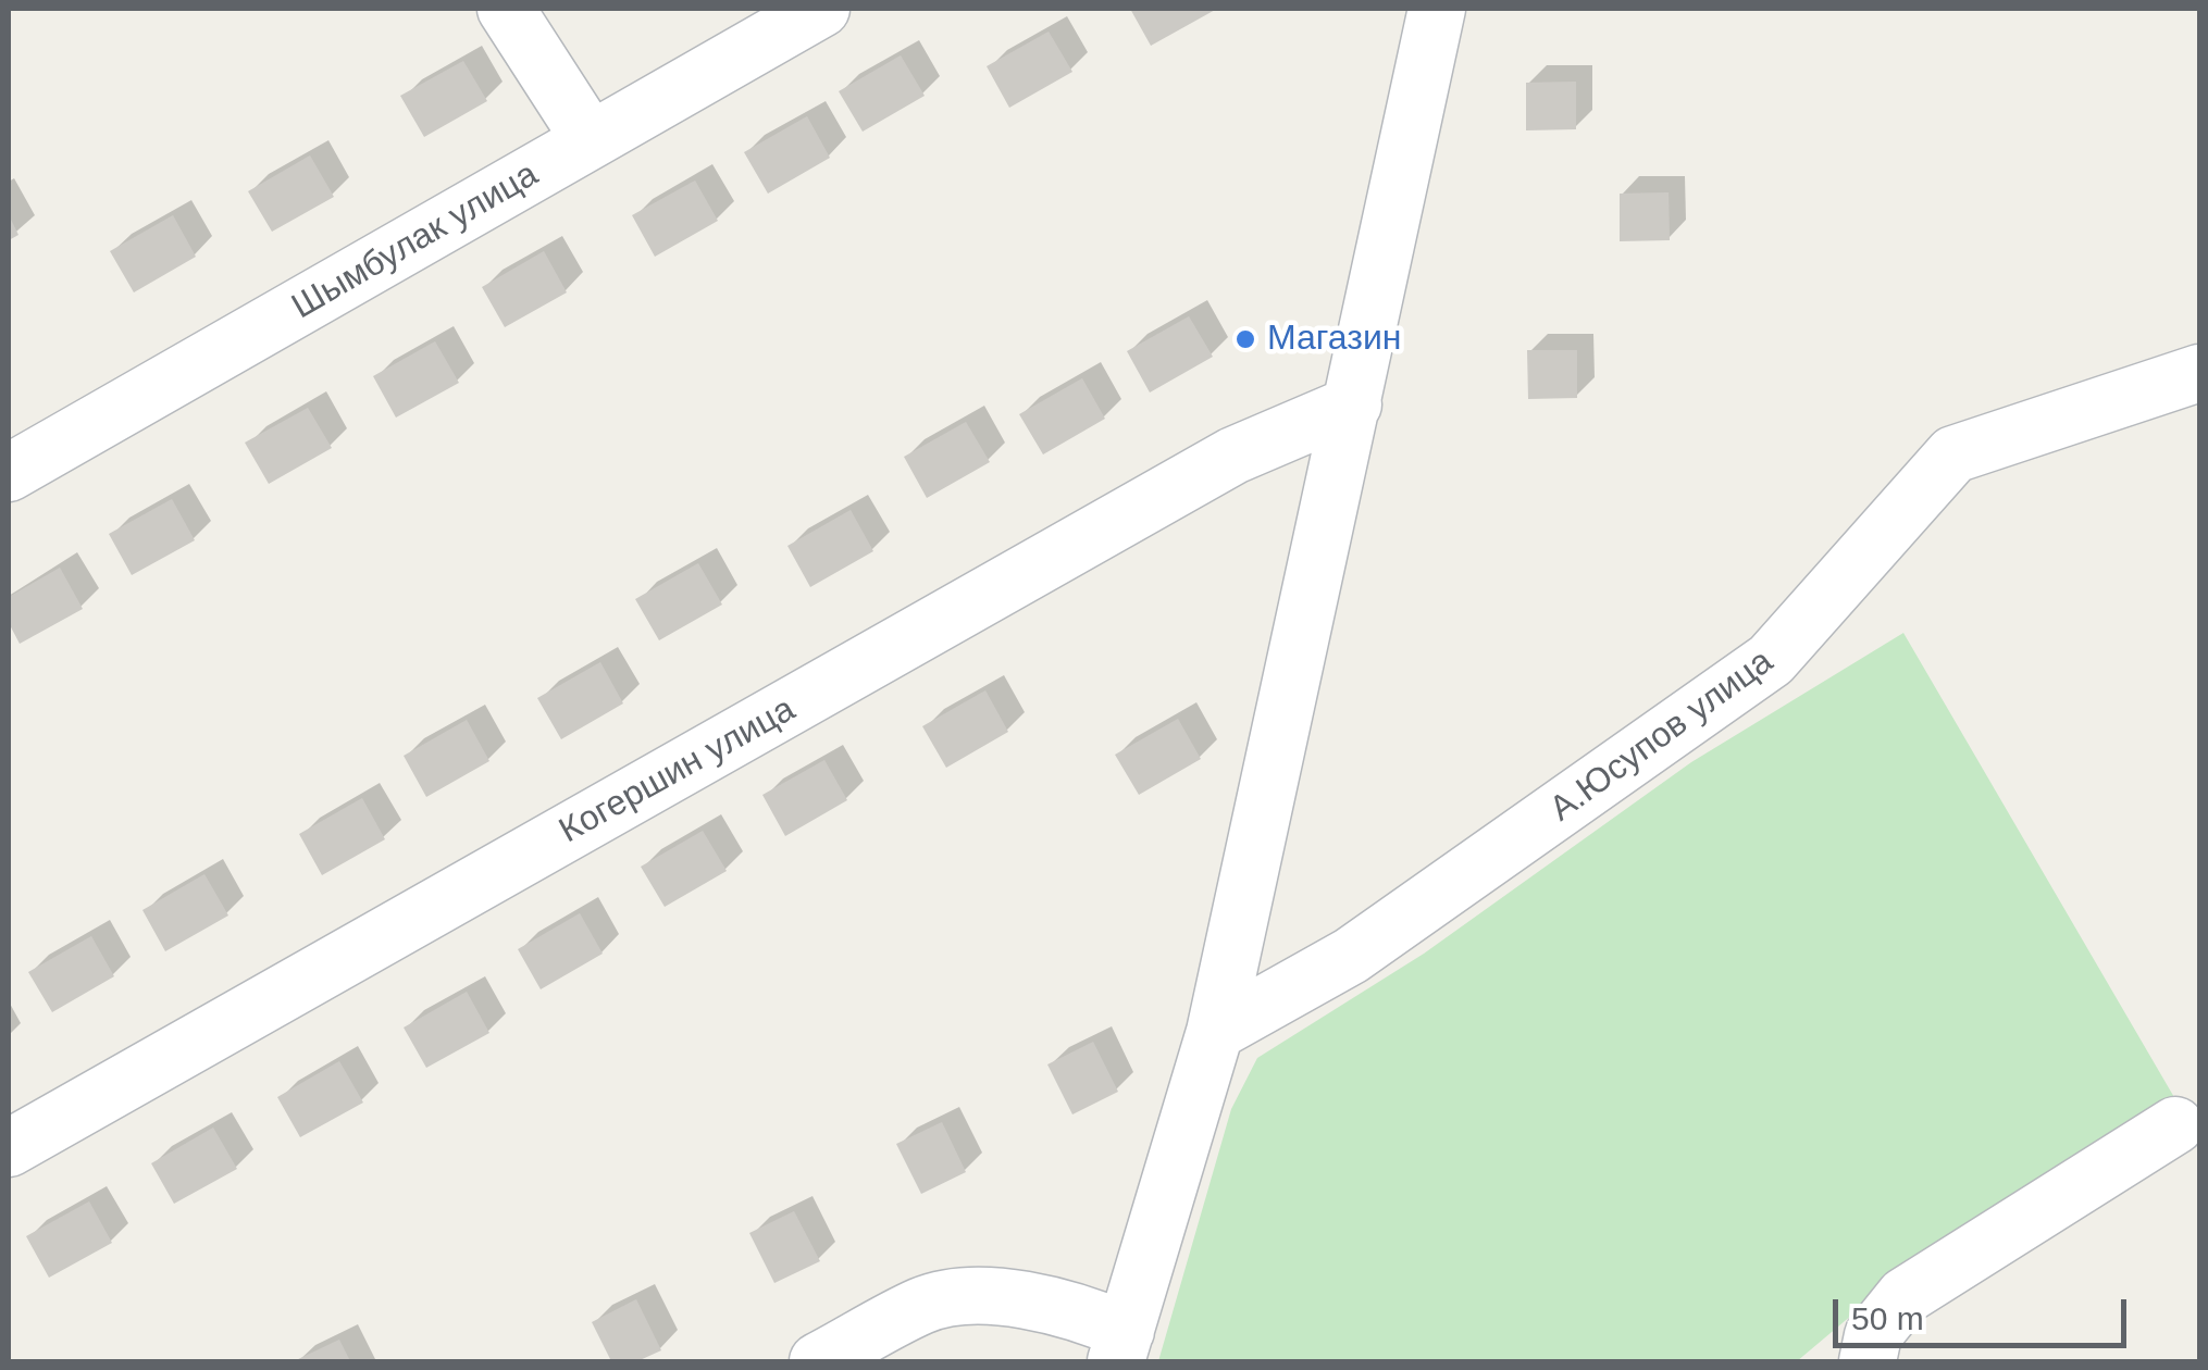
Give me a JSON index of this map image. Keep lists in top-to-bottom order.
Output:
{
  "streets": {
    "street": ["Шымбулак улица", "А.Юсупов улица", "Когершин улица"]
  },
  "places": ["Магазин"],
  "scale_bar": "50 m"
}
